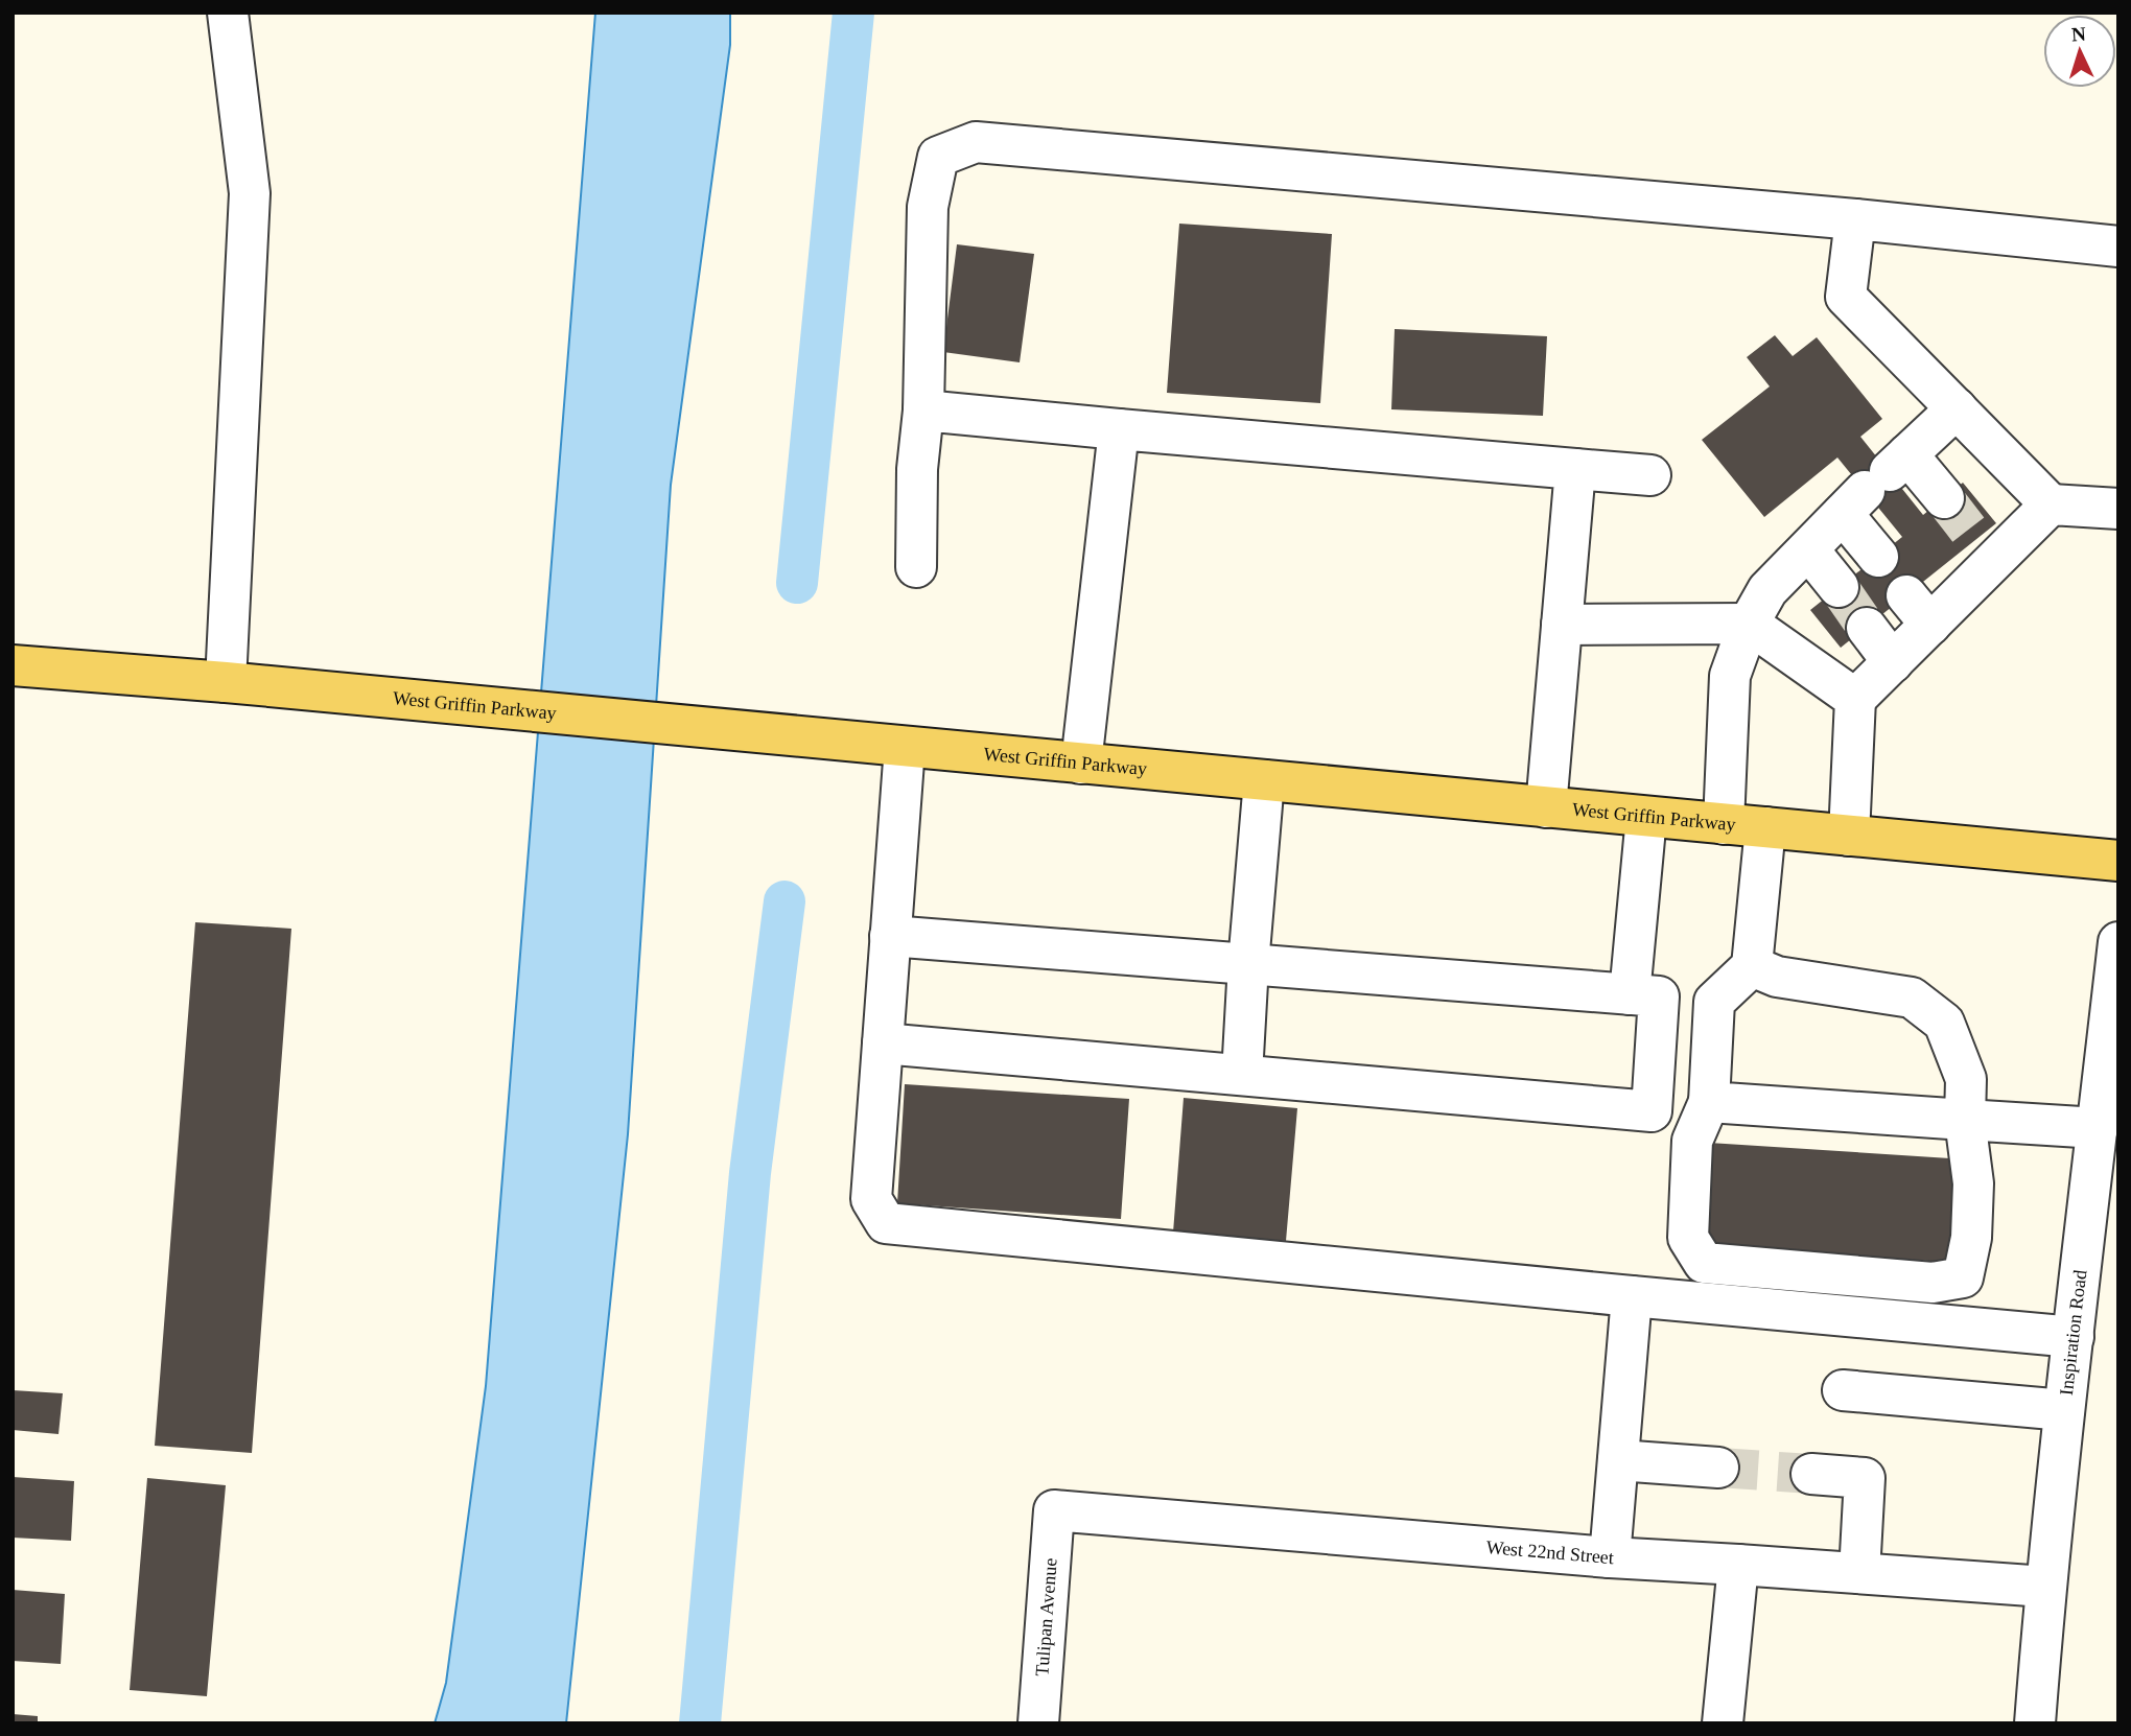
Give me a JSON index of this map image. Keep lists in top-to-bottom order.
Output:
{
  "streets": {
    "main road": ["West Griffin Parkway"],
    "street": ["Inspiration Road", "West 22nd Street", "Tulipan Avenue"]
  },
  "crossings": [
    ["Inspiration Road", "West 22nd Street"],
    ["West 22nd Street", "Tulipan Avenue"]
  ],
  "north": "top"
}
